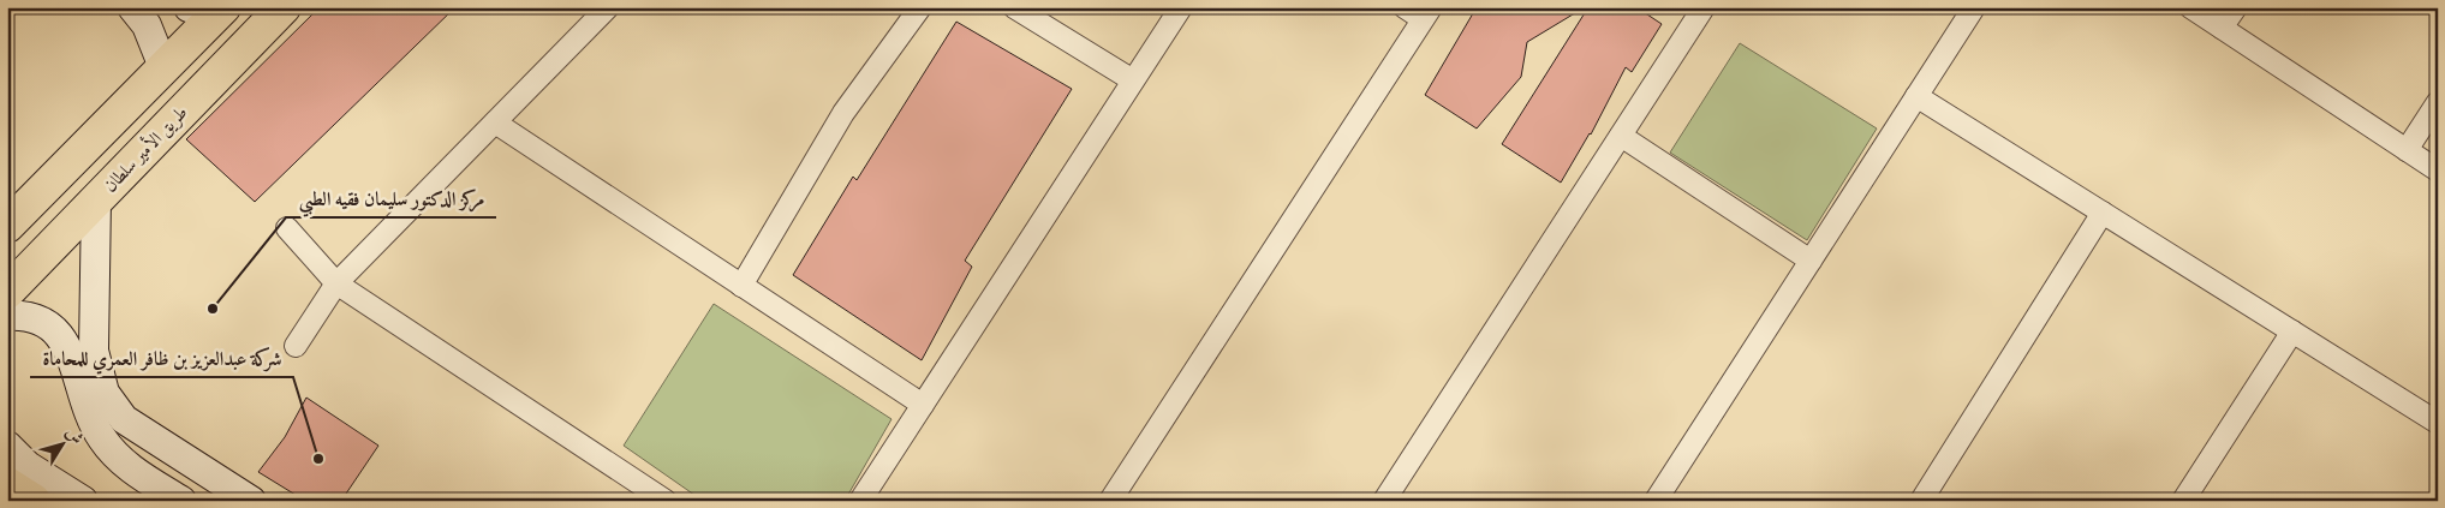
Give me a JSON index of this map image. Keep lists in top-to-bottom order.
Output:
{
  "streets": {
    "main road": ["طريق الأمير سلطان"]
  },
  "places": ["مركز الدكتور سليمان فقيه الطبي", "شركة عبدالعزيز بن ظافر العمري للمحاماة"],
  "north": "top right"
}
